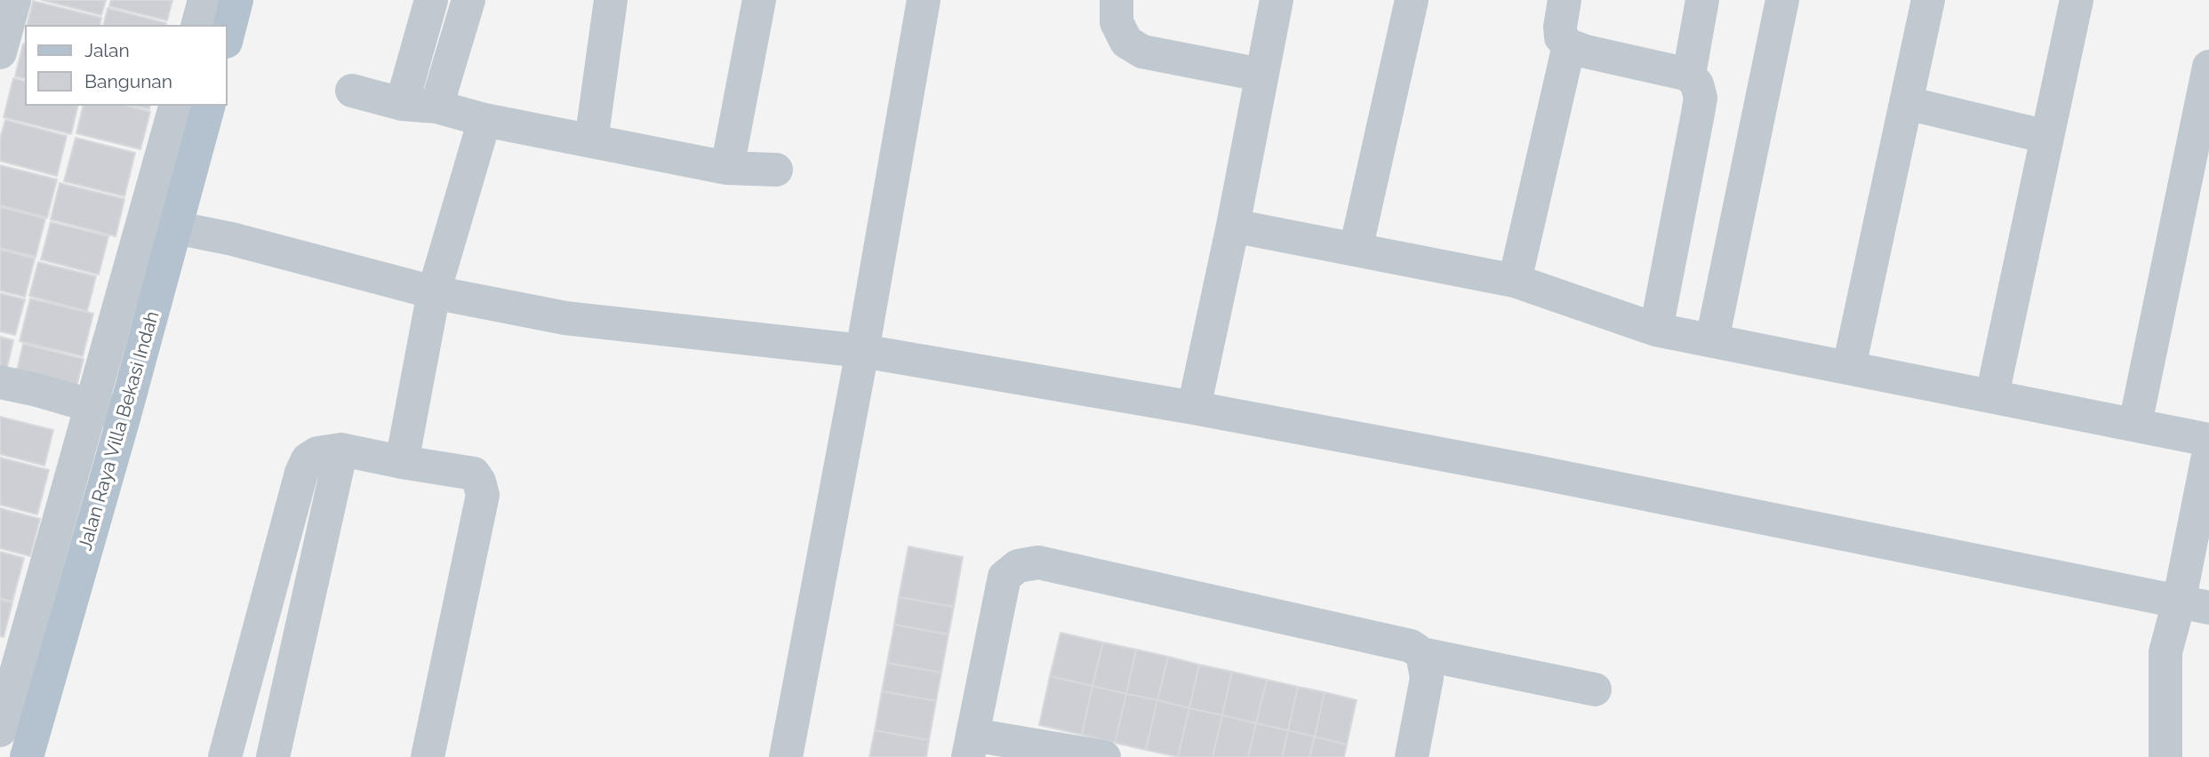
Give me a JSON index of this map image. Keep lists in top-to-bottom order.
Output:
{
  "streets": {
    "main road": ["Jalan Raya Villa Bekasi Indah"]
  },
  "legend": ["Jalan", "Bangunan"]
}
